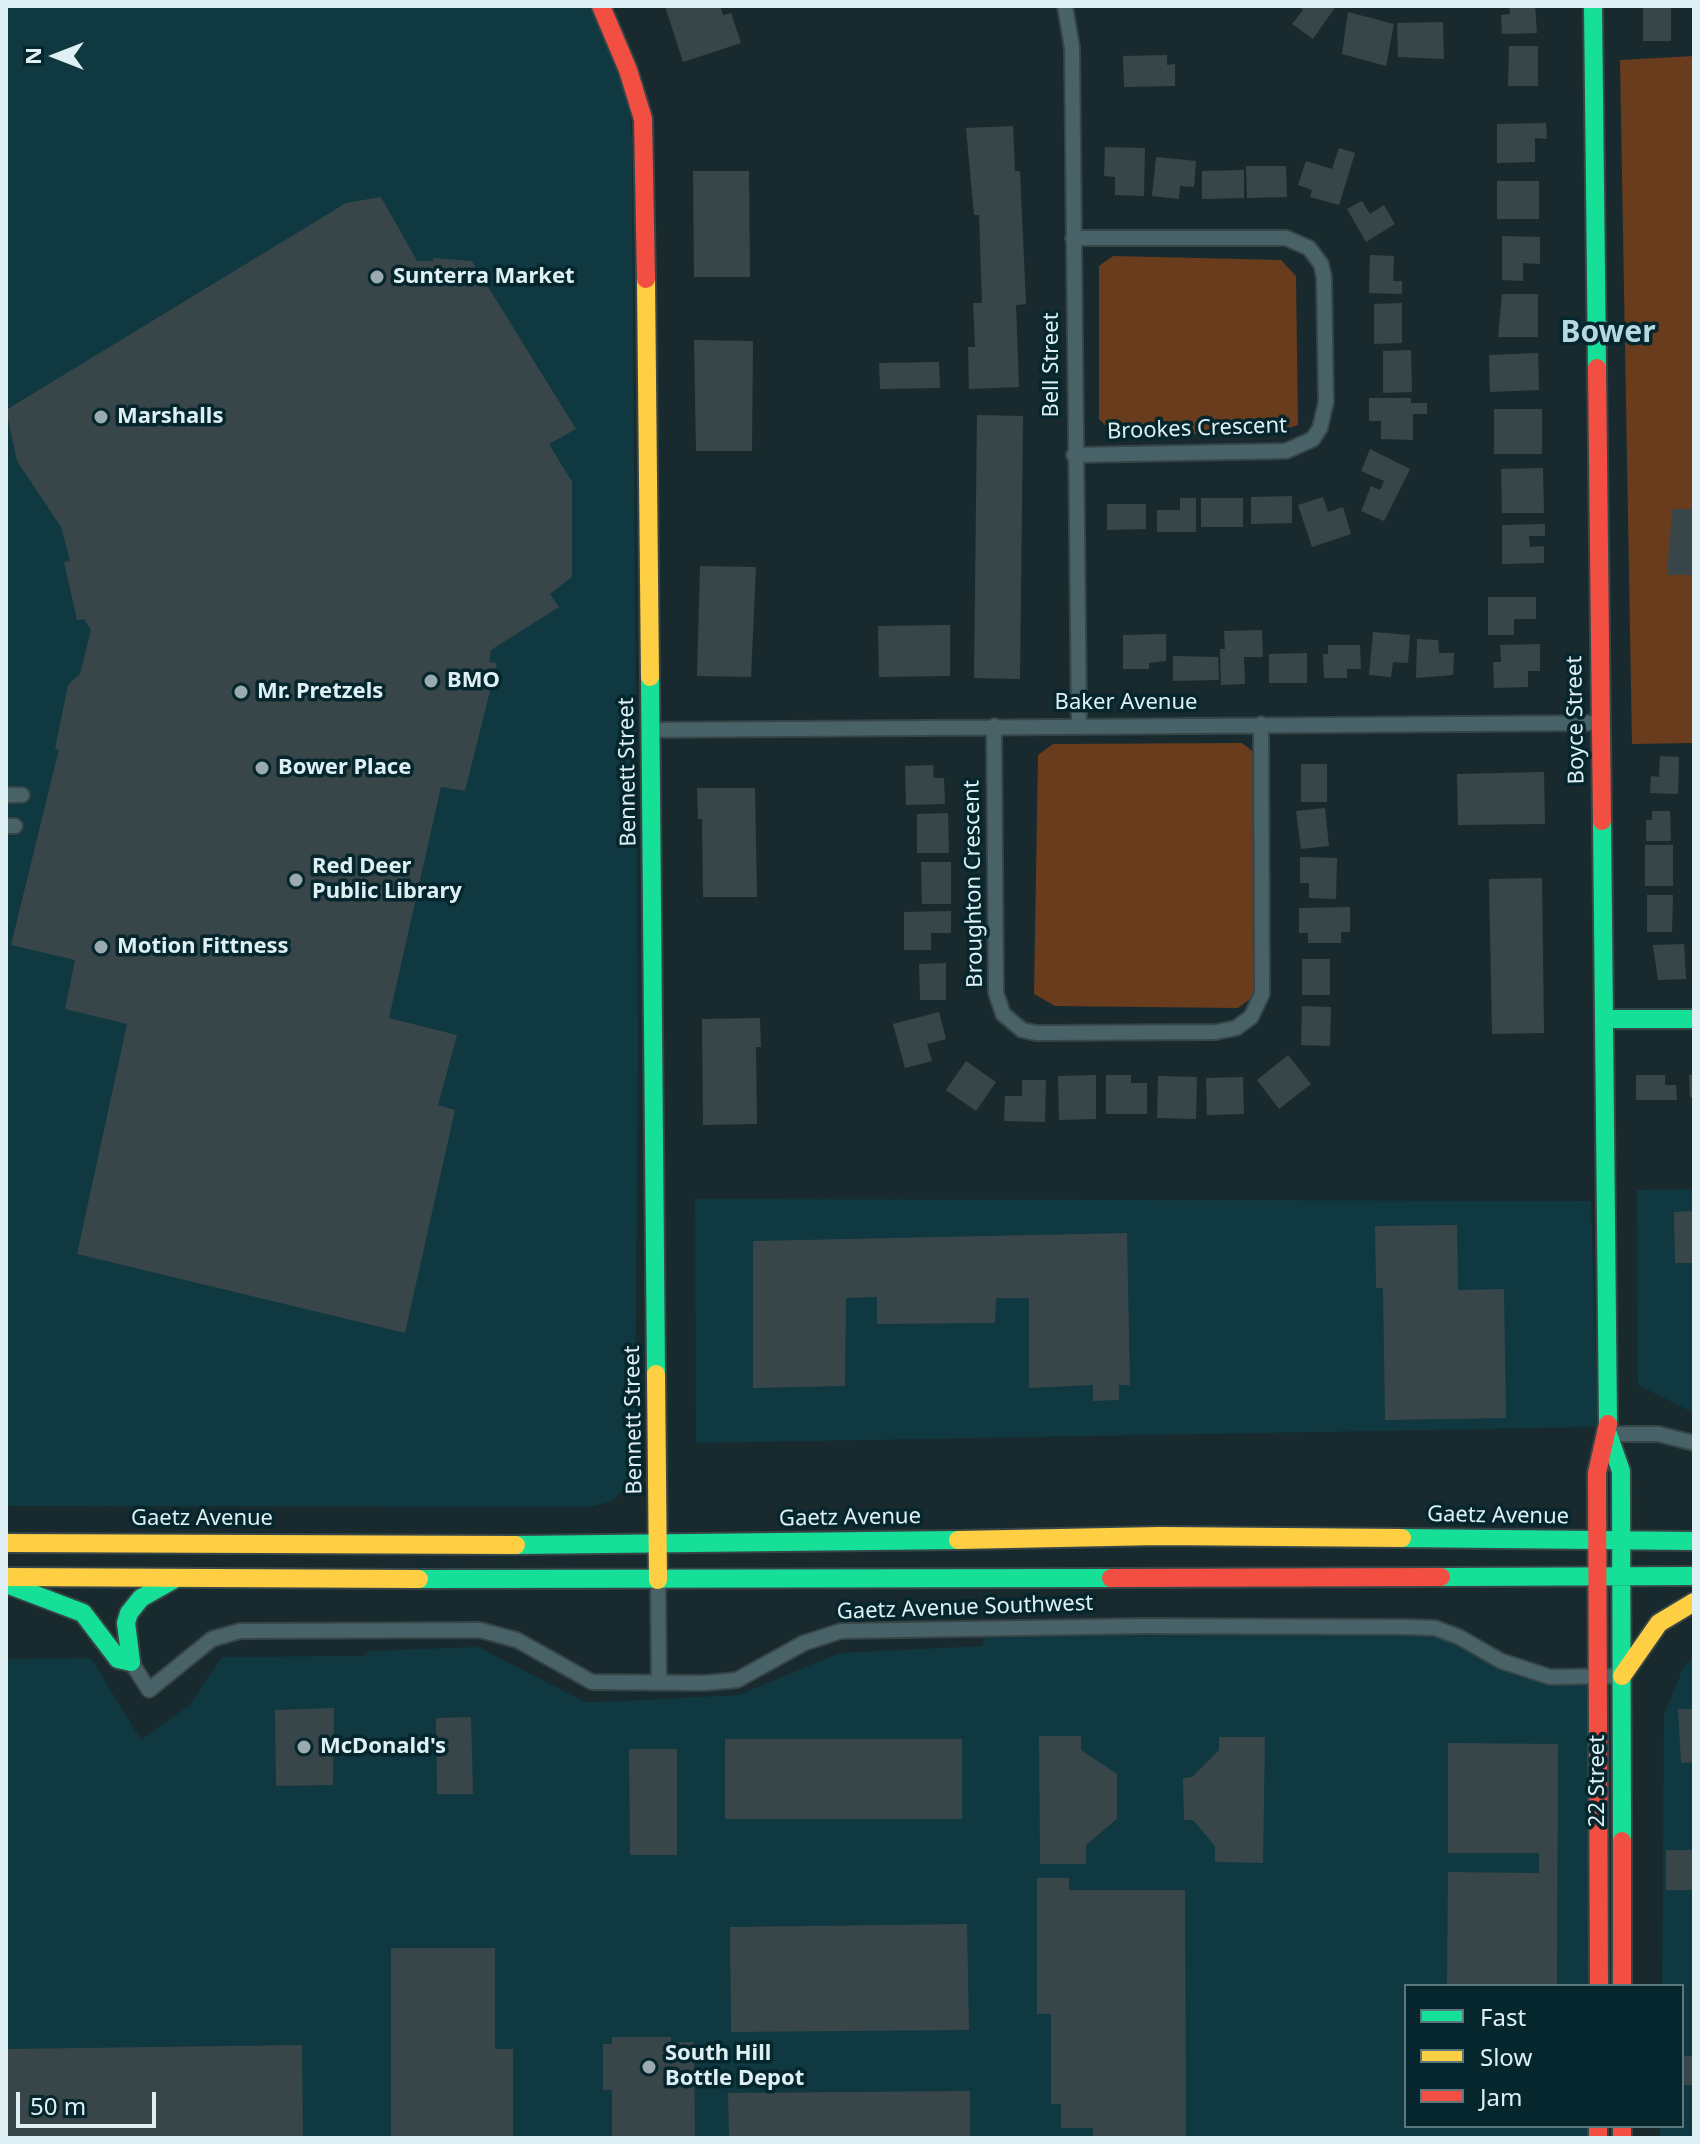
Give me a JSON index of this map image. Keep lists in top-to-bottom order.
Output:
{
  "streets": {
    "street": [
      "Bell Street",
      "Brookes Crescent",
      "Baker Avenue",
      "Boyce Street",
      "Bennett Street",
      "Broughton Crescent",
      "Gaetz Avenue",
      "Gaetz Avenue Southwest",
      "22 Street"
    ]
  },
  "crossings": [
    ["Bell Street", "Brookes Crescent"],
    ["Bell Street", "Baker Avenue"],
    ["Baker Avenue", "Boyce Street"],
    ["Baker Avenue", "Bennett Street"],
    ["Baker Avenue", "Broughton Crescent"],
    ["Boyce Street", "Gaetz Avenue"],
    ["Boyce Street", "22 Street"],
    ["Bennett Street", "Gaetz Avenue"],
    ["Gaetz Avenue Southwest", "22 Street"]
  ],
  "districts": ["Bower"],
  "places": [
    "Sunterra Market",
    "Marshalls",
    "BMO",
    "Mr. Pretzels",
    "Bower Place",
    "Red Deer Public Library",
    "Motion Fittness",
    "McDonald's",
    "South Hill Bottle Depot"
  ],
  "legend": ["Fast", "Slow", "Jam"],
  "scale_bar": "50 m",
  "north": "left"
}
